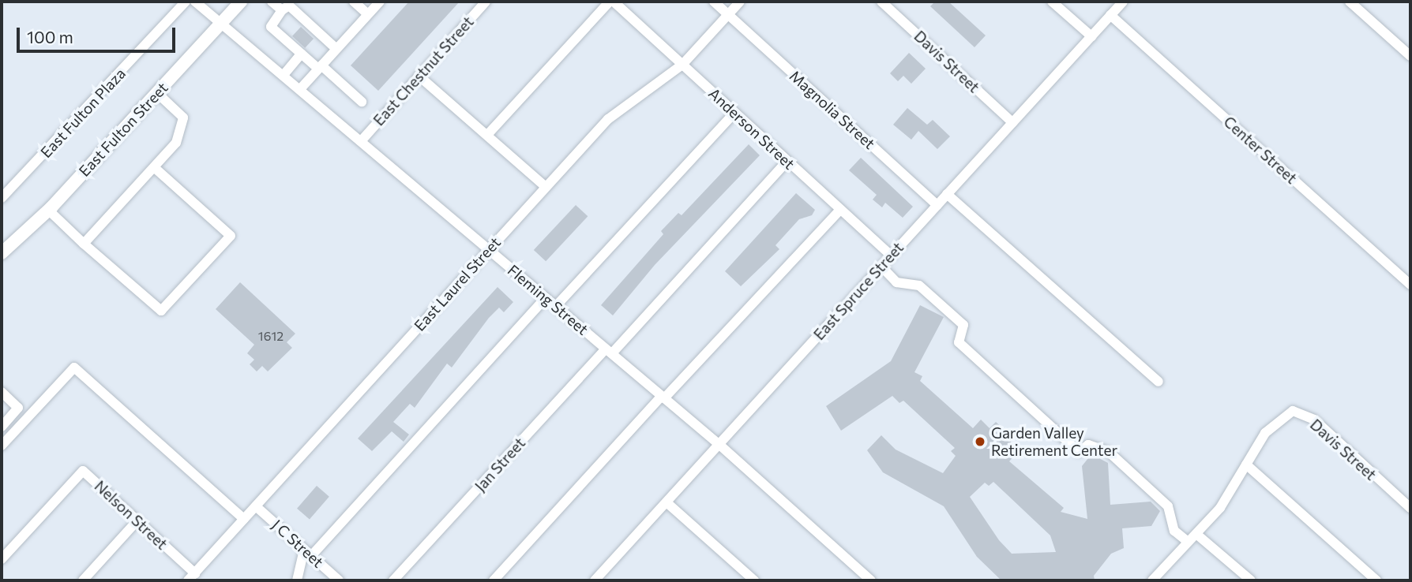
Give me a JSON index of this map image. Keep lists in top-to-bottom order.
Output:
{
  "streets": {
    "main road": ["East Fulton Street"],
    "street": [
      "Davis Street",
      "East Chestnut Street",
      "Magnolia Street",
      "East Fulton Plaza",
      "Anderson Street",
      "Center Street",
      "East Laurel Street",
      "East Spruce Street",
      "Fleming Street",
      "Jan Street",
      "Nelson Street",
      "J C Street"
    ]
  },
  "crossings": [
    ["Davis Street", "East Spruce Street"],
    ["East Chestnut Street", "Fleming Street"],
    ["Magnolia Street", "East Laurel Street"],
    ["Magnolia Street", "East Spruce Street"],
    ["Anderson Street", "East Laurel Street"],
    ["Anderson Street", "East Spruce Street"],
    ["Anderson Street", "Jan Street"],
    ["East Fulton Street", "Fleming Street"],
    ["Center Street", "East Spruce Street"],
    ["East Laurel Street", "Fleming Street"],
    ["East Laurel Street", "Nelson Street"],
    ["East Laurel Street", "J C Street"],
    ["East Spruce Street", "Fleming Street"],
    ["Fleming Street", "Jan Street"]
  ],
  "places": ["Garden Valley Retirement Center"],
  "house_numbers": ["1612"],
  "scale_bar": "100 m"
}
